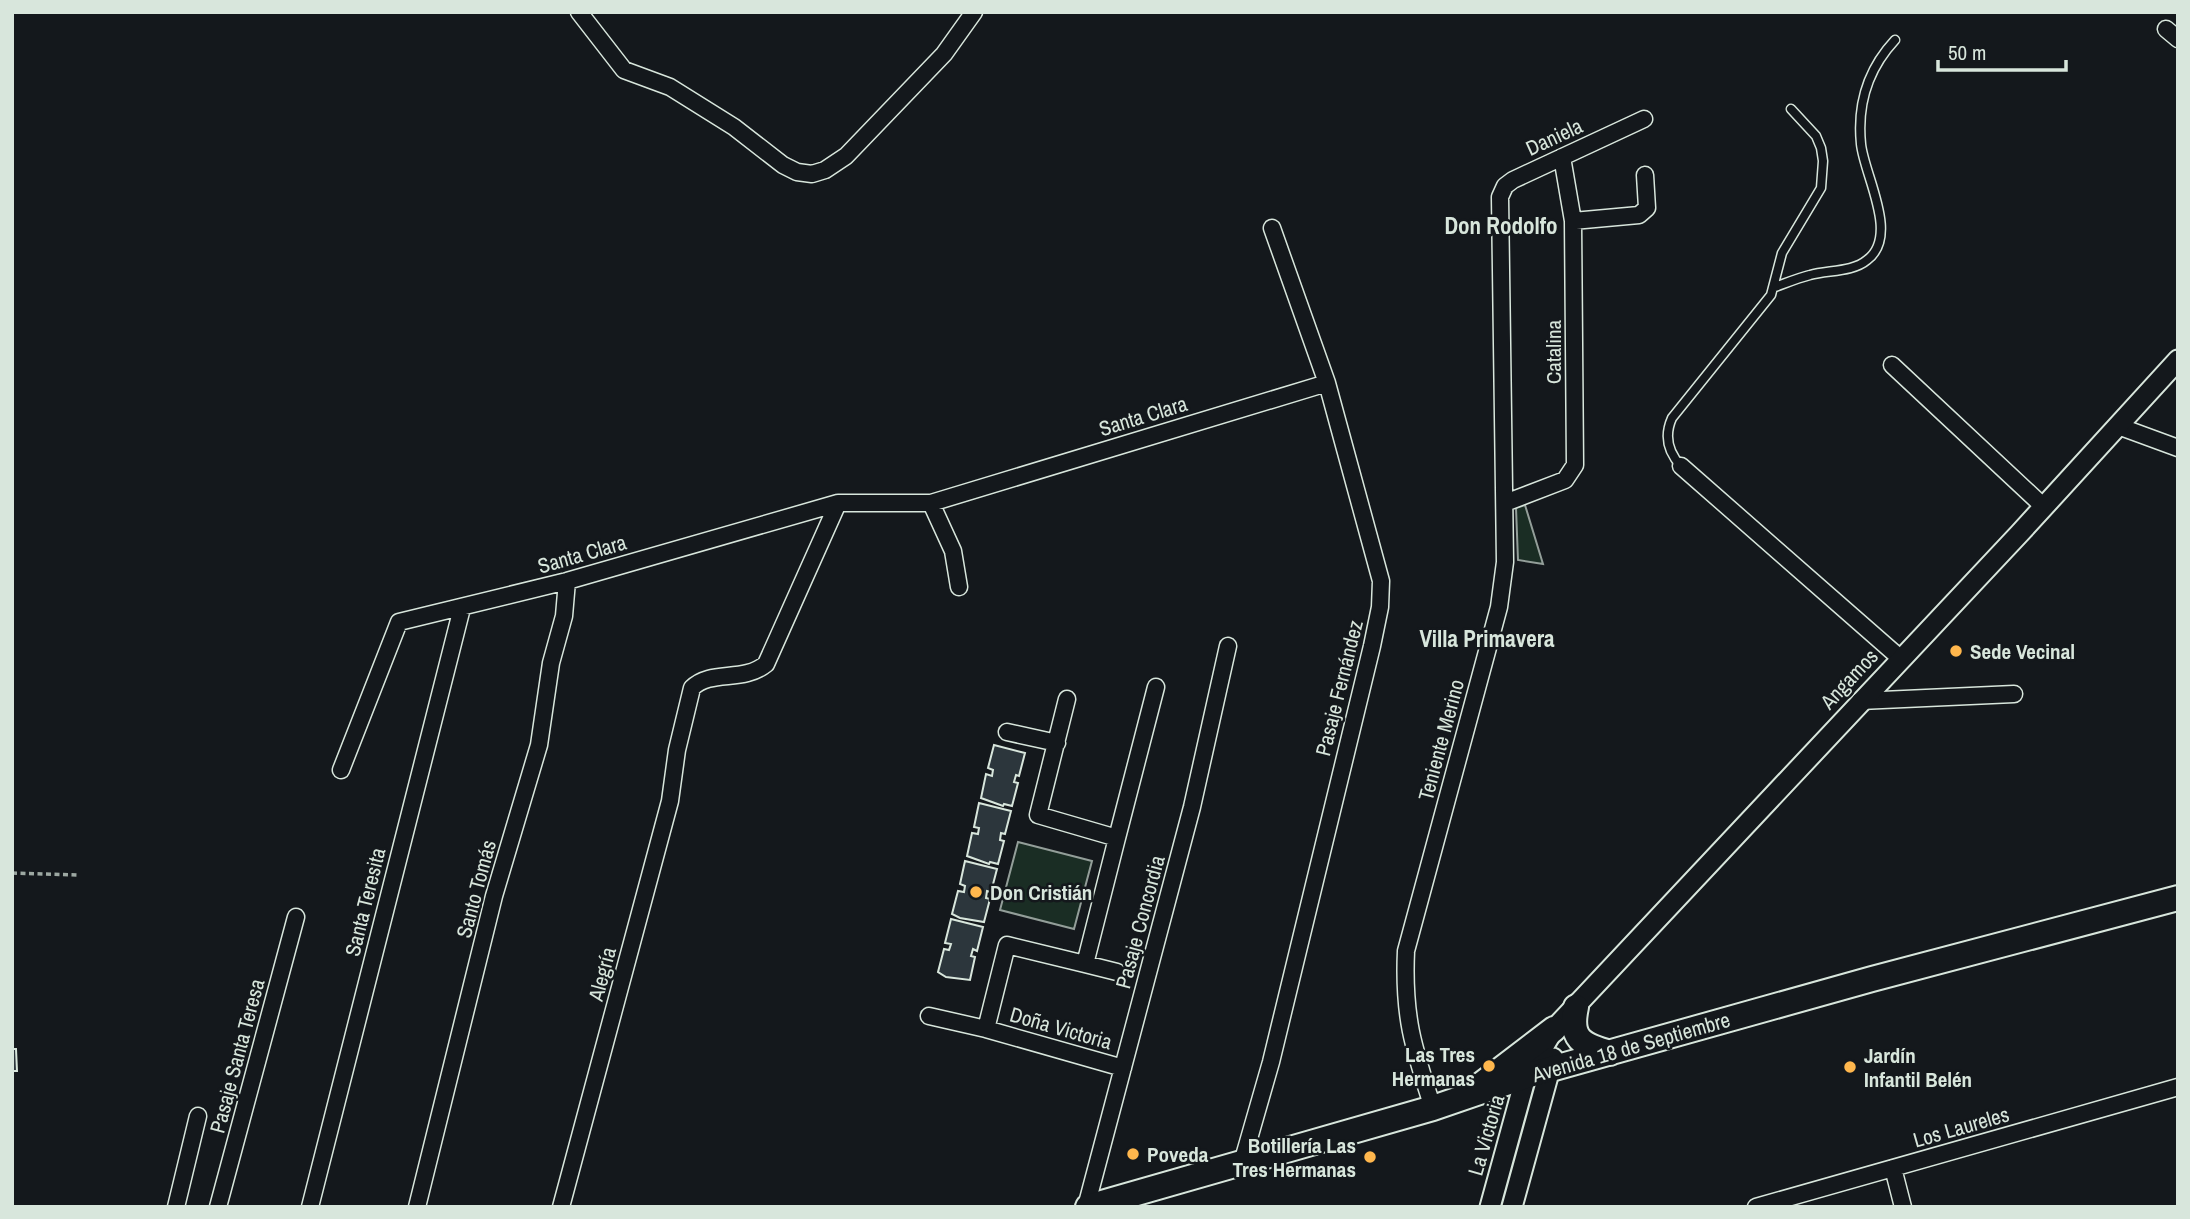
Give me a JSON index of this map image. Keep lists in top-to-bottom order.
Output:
{
  "streets": {
    "main road": ["Avenida 18 de Septiembre"],
    "street": [
      "Daniela",
      "Catalina",
      "Santa Clara",
      "Angamos",
      "Pasaje Fernández",
      "Teniente Merino",
      "Santo Tomás",
      "Santa Teresita",
      "Pasaje Concordia",
      "Alegría",
      "Doña Victoria",
      "Pasaje Santa Teresa",
      "Los Laureles",
      "La Victoria"
    ]
  },
  "crossings": [
    ["Daniela", "Catalina"],
    ["Daniela", "Teniente Merino"],
    ["Catalina", "Teniente Merino"],
    ["Santa Clara", "Pasaje Fernández"],
    ["Santa Clara", "Santo Tomás"],
    ["Santa Clara", "Santa Teresita"],
    ["Santa Clara", "Alegría"],
    ["Angamos", "Avenida 18 de Septiembre"],
    ["Angamos", "La Victoria"],
    ["Pasaje Fernández", "Avenida 18 de Septiembre"],
    ["Teniente Merino", "Avenida 18 de Septiembre"],
    ["Pasaje Concordia", "Doña Victoria"],
    ["Pasaje Concordia", "Avenida 18 de Septiembre"],
    ["Avenida 18 de Septiembre", "La Victoria"]
  ],
  "districts": ["Don Rodolfo", "Villa Primavera"],
  "places": [
    "Sede Vecinal",
    "Don Cristián",
    "Las Tres Hermanas",
    "Jardín Infantil Belén",
    "Poveda",
    "Botillería Las Tres Hermanas"
  ],
  "scale_bar": "50 m"
}
